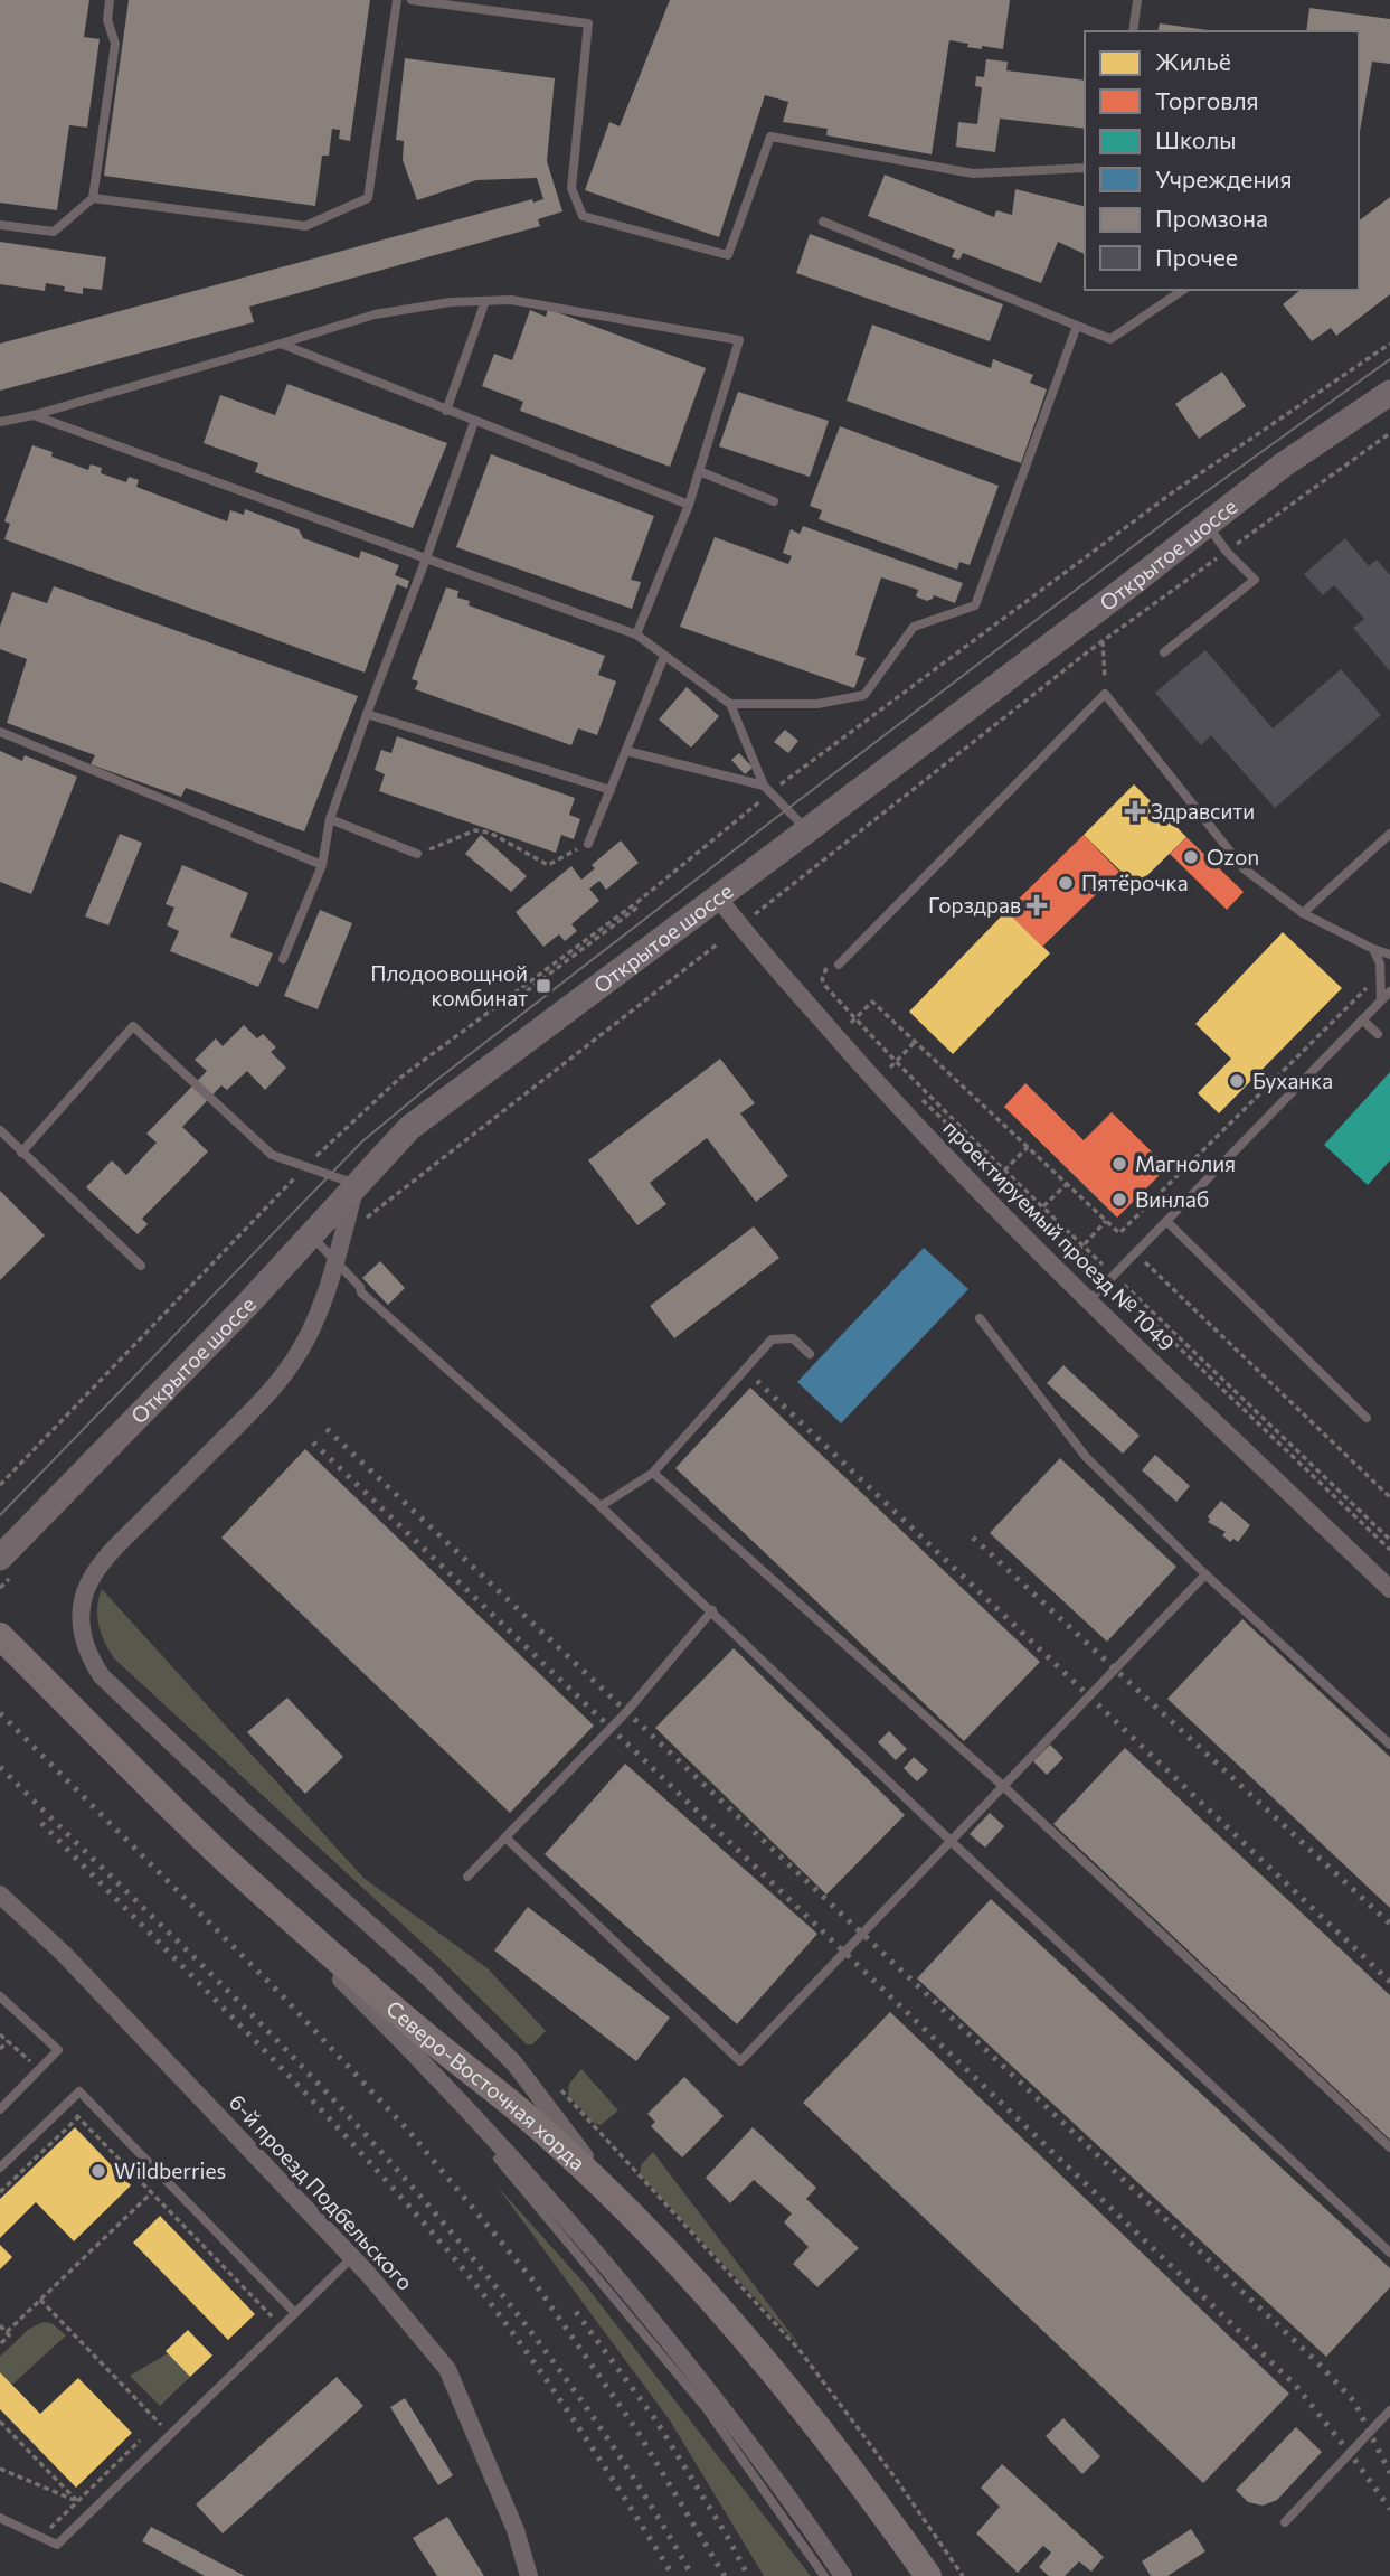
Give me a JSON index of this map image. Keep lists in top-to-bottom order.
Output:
{
  "streets": {
    "main road": ["Открытое шоссе", "Северо-Восточная хорда"],
    "street": ["проектируемый проезд № 1049", "6-й проезд Подбельского"]
  },
  "crossings": [
    ["Открытое шоссе", "проектируемый проезд № 1049"]
  ],
  "places": {
    "health": ["Здравсити", "Горздрав"],
    "other": [
      "Ozon",
      "Пятёрочка",
      "Буханка",
      "Магнолия",
      "Винлаб",
      "Wildberries"
    ],
    "transit": ["Плодоовощной комбинат"]
  },
  "legend": [
    "Жильё",
    "Торговля",
    "Школы",
    "Учреждения",
    "Промзона",
    "Прочее"
  ]
}
